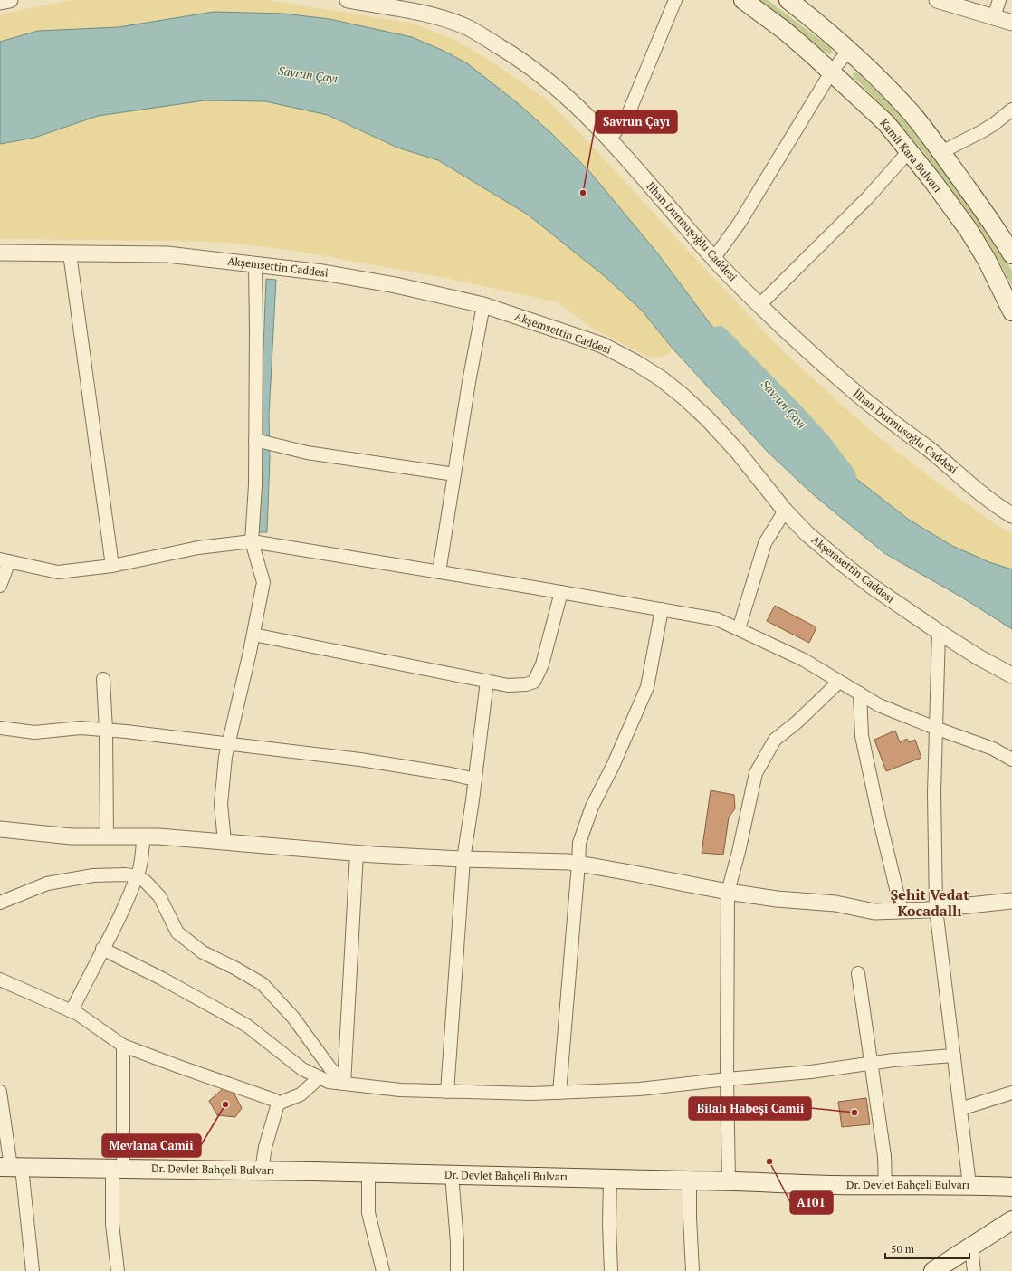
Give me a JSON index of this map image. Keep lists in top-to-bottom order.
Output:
{
  "streets": {
    "main road": ["Kamil Kara Bulvarı", "Dr. Devlet Bahçeli Bulvarı"],
    "street": ["İlhan Durmuşoğlu Caddesi", "Akşemsettin Caddesi"]
  },
  "districts": ["Şehit Vedat Kocadallı"],
  "water": ["Savrun Çayı"],
  "places": [
    "Savrun Çayı",
    "Mevlana Camii",
    "Bilalı Habeşi Camii",
    "A101"
  ],
  "scale_bar": "50 m"
}
